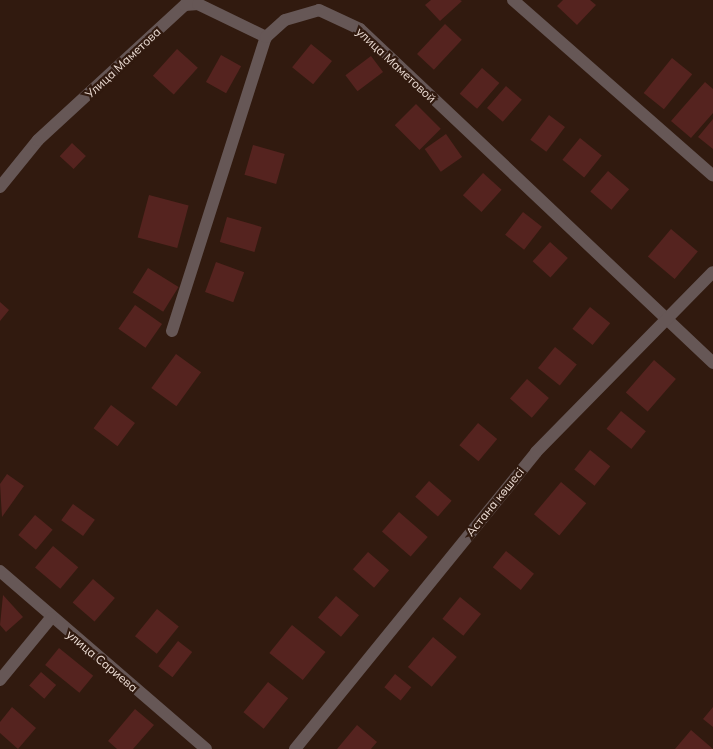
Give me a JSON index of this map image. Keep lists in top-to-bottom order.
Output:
{
  "streets": {
    "street": [
      "Улица Маметова",
      "улица Маметовой",
      "Астана көшесі",
      "улица Сариева"
    ]
  },
  "crossings": [
    ["Улица Маметова", "улица Маметовой"],
    ["улица Маметовой", "Астана көшесі"]
  ]
}
